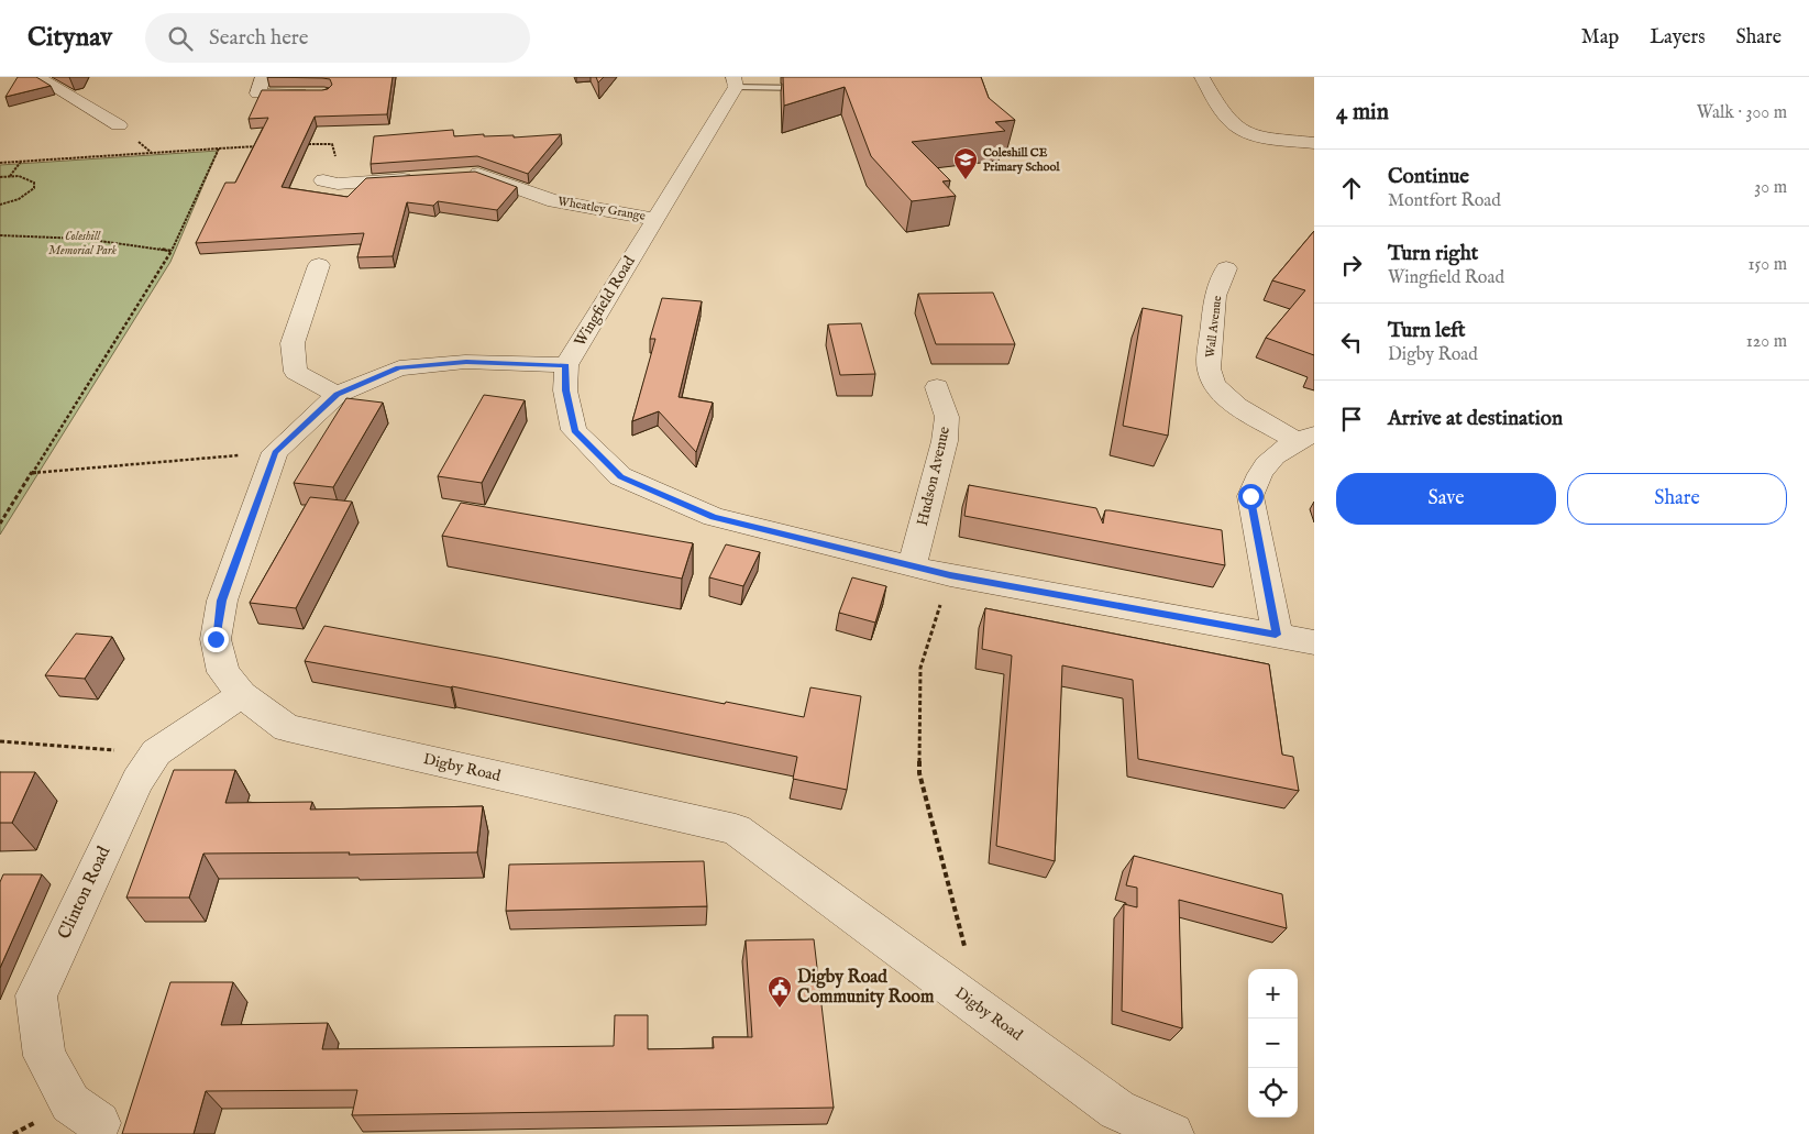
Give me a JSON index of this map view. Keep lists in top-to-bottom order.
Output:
{
  "streets": {
    "street": [
      "Wheatley Grange",
      "Wingfield Road",
      "Wall Avenue",
      "Hudson Avenue",
      "Digby Road",
      "Clinton Road"
    ]
  },
  "crossings": [
    ["Wheatley Grange", "Wingfield Road"],
    ["Wingfield Road", "Hudson Avenue"],
    ["Wingfield Road", "Digby Road"],
    ["Digby Road", "Clinton Road"]
  ],
  "parks": ["Coleshill Memorial Park"],
  "places": {
    "school or university": ["Coleshill CE Primary School"],
    "public building": ["Digby Road Community Room"]
  },
  "page": {
    "header": "Citynav",
    "search": "Search here",
    "nav": ["Map", "Layers", "Share"],
    "heading": ["4 min", "Walk · 300 m"],
    "list": [
      ["Continue", "Montfort Road", "30 m"],
      ["Turn right", "Wingfield Road", "150 m"],
      ["Turn left", "Digby Road", "120 m"],
      "Arrive at destination"
    ],
    "buttons": ["Save", "Share"],
    "map_buttons": ["+", "−"]
  }
}
